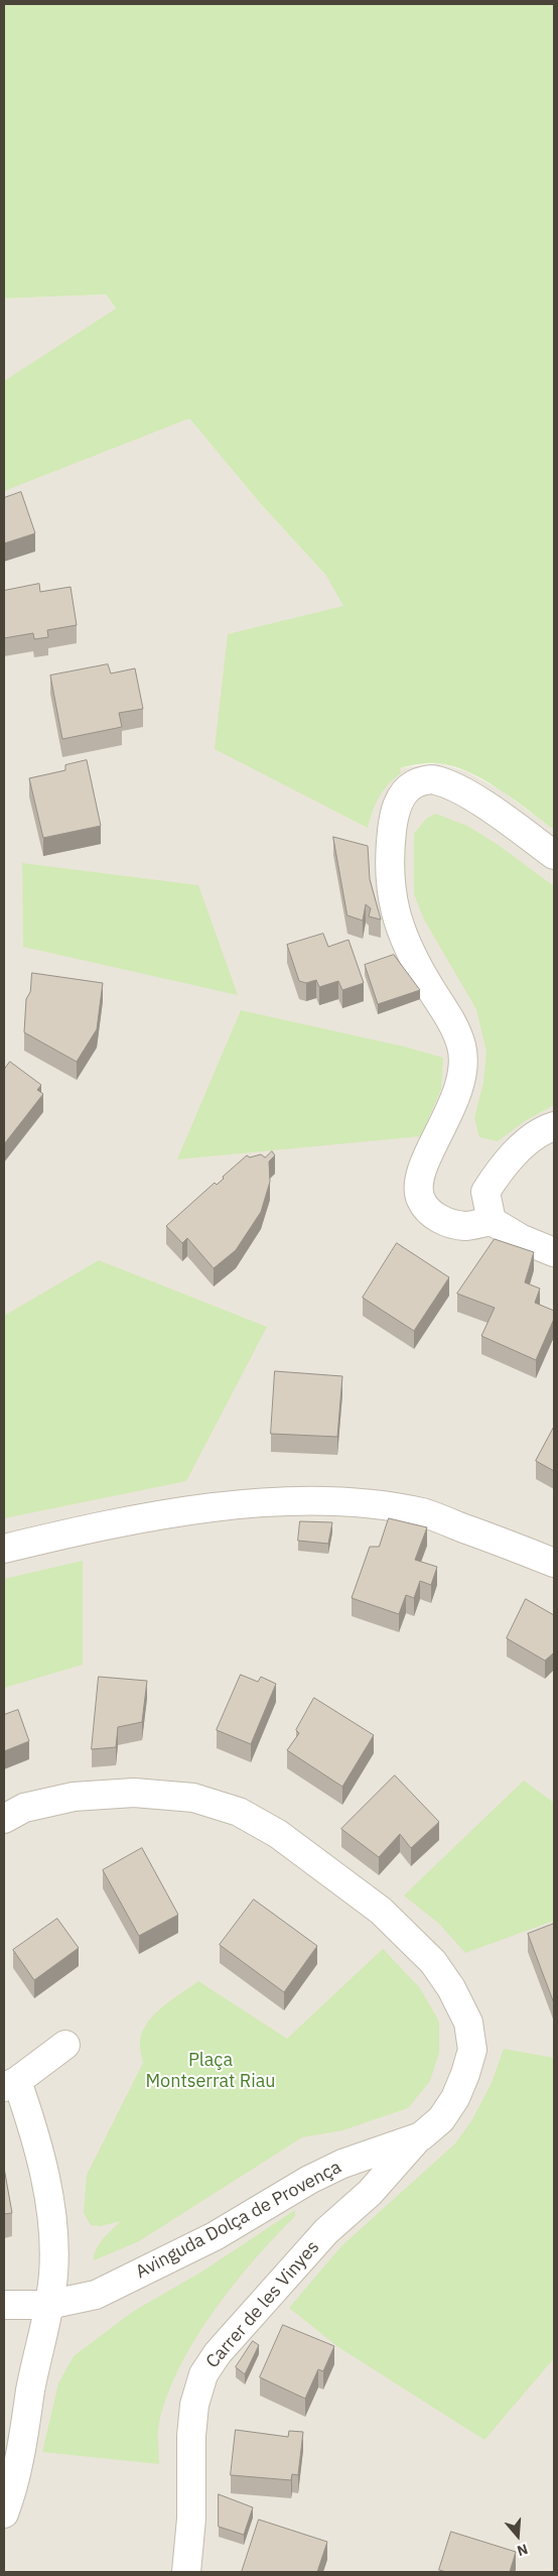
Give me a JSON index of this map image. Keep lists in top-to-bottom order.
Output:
{
  "streets": {
    "street": ["Avinguda Dolça de Provença", "Carrer de les Vinyes"]
  },
  "crossings": [
    ["Avinguda Dolça de Provença", "Carrer de les Vinyes"]
  ],
  "parks": ["Plaça Montserrat Riau"],
  "north": "bottom"
}
